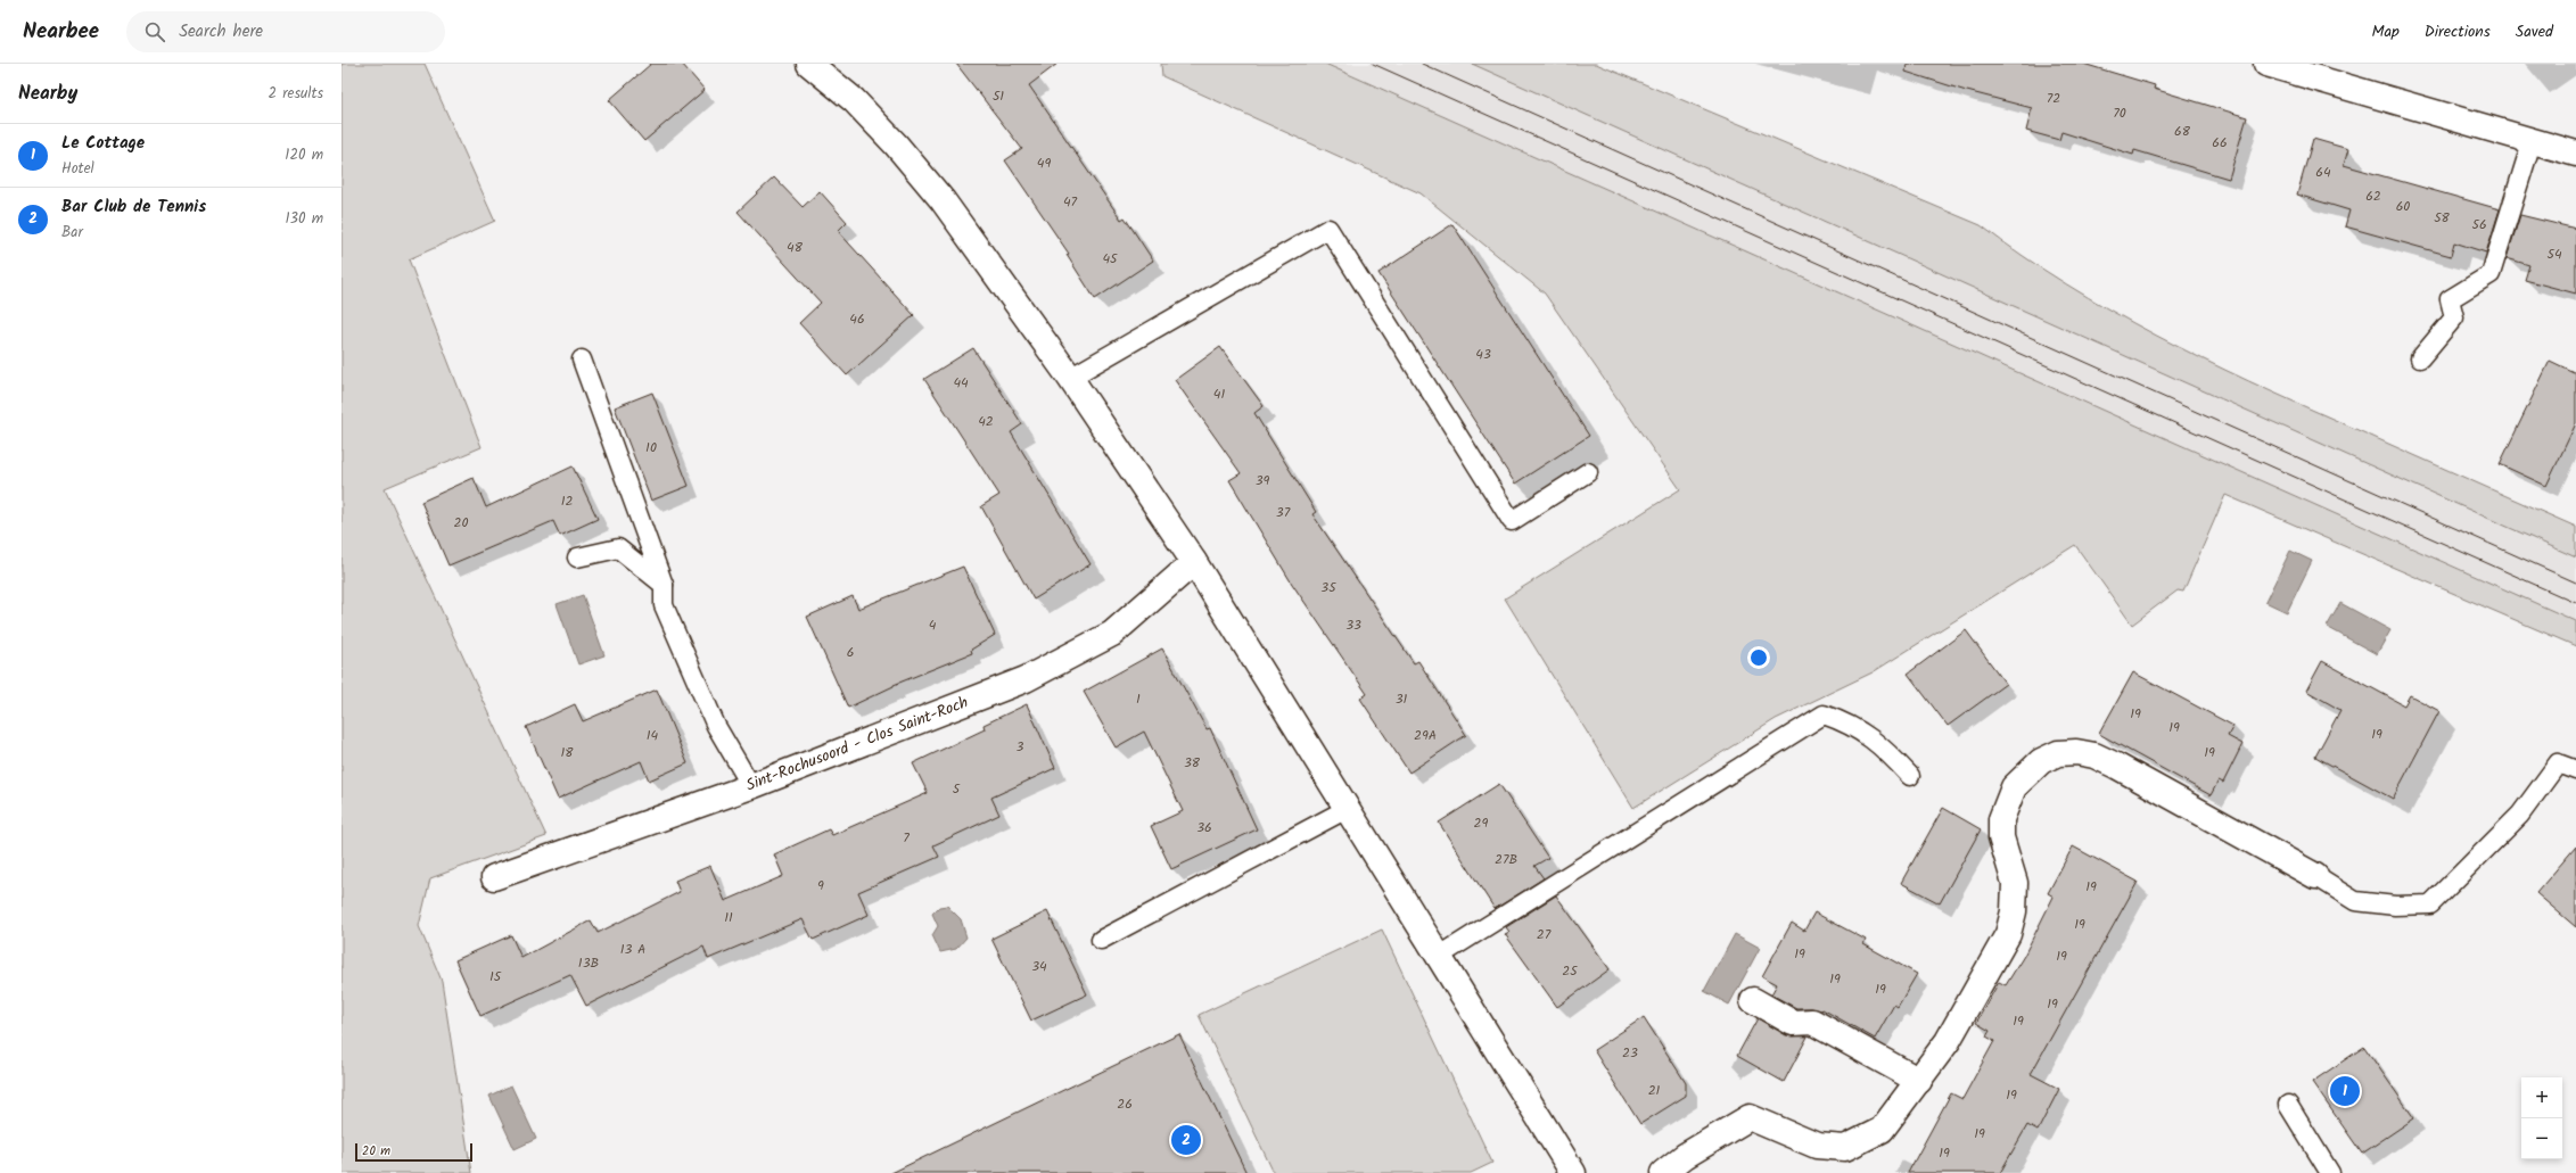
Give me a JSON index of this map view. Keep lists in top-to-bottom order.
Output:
{
  "streets": {
    "street": ["Sint-Rochusoord - Clos Saint-Roch"]
  },
  "house_numbers": [
    "51",
    "72",
    "70",
    "68",
    "66",
    "49",
    "64",
    "62",
    "47",
    "60",
    "58",
    "56",
    "48",
    "54",
    "45",
    "46",
    "43",
    "44",
    "41",
    "42",
    "10",
    "39",
    "12",
    "37",
    "20",
    "35",
    "4",
    "33",
    "6",
    "1",
    "31",
    "19",
    "19",
    "19",
    "14",
    "29A",
    "3",
    "18",
    "19",
    "38",
    "5",
    "29",
    "36",
    "7",
    "27B",
    "9",
    "19",
    "11",
    "19",
    "27",
    "13 A",
    "19",
    "19",
    "13B",
    "34",
    "25",
    "15",
    "19",
    "19",
    "19",
    "19",
    "23",
    "21",
    "19",
    "26",
    "19",
    "19"
  ],
  "scale_bar": "20 m",
  "page": {
    "header": "Nearbee",
    "search": "Search here",
    "nav": ["Map", "Directions", "Saved"],
    "heading": ["Nearby", "2 results"],
    "list": [
      {
        "mark": "1",
        "name": "Le Cottage",
        "note": "Hotel",
        "value": "120 m"
      },
      {
        "mark": "2",
        "name": "Bar Club de Tennis",
        "note": "Bar",
        "value": "130 m"
      }
    ],
    "pins": ["1", "2"],
    "map_buttons": ["+", "−"],
    "scale": "20 m"
  }
}
